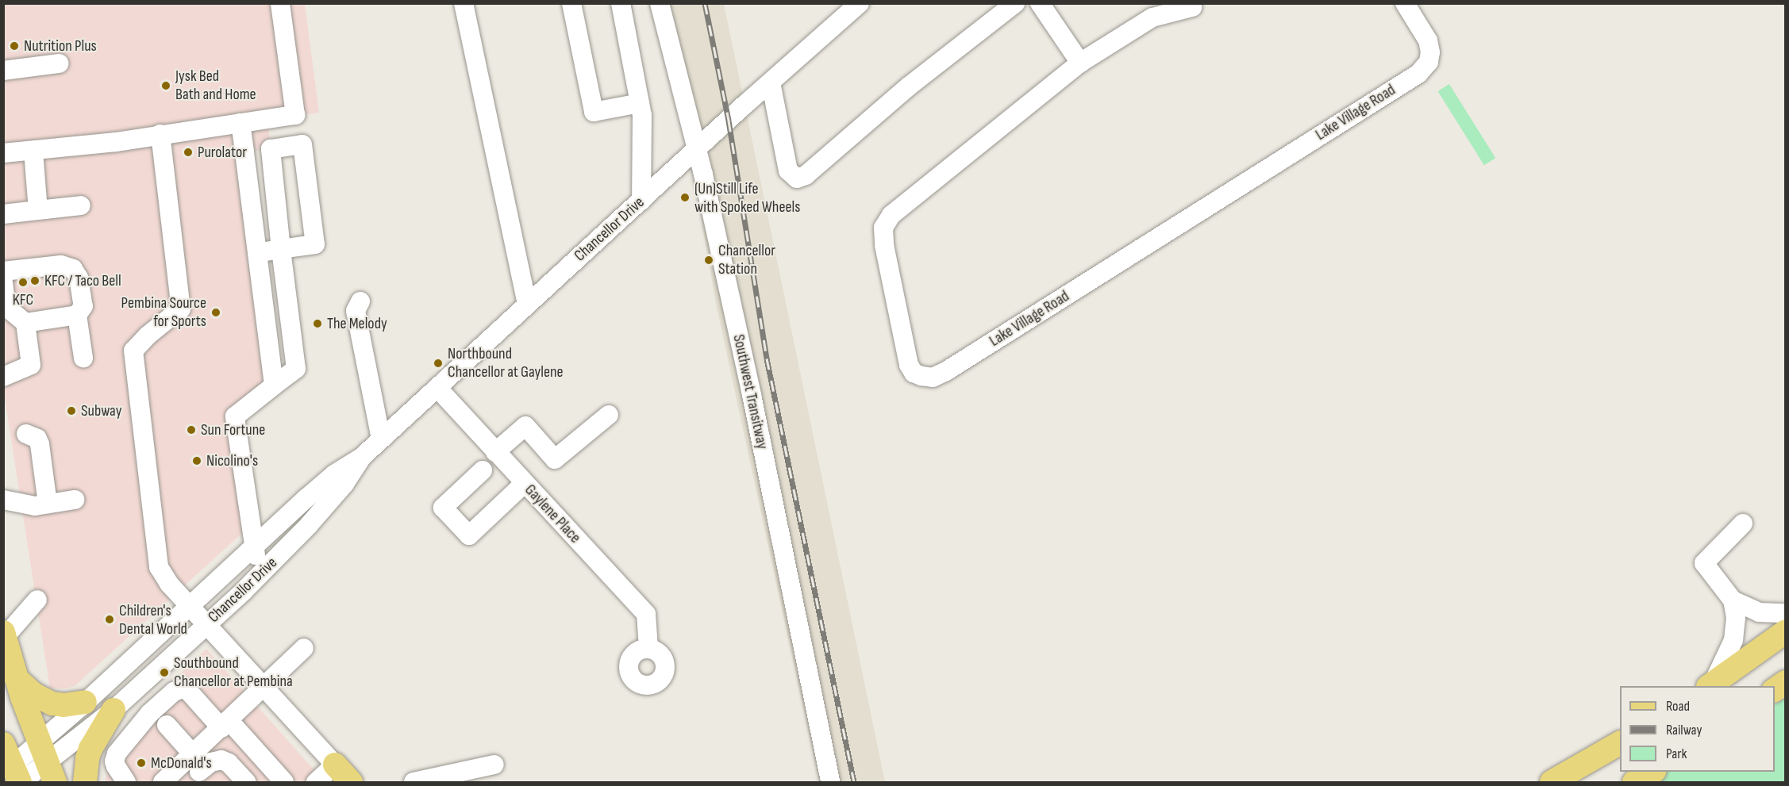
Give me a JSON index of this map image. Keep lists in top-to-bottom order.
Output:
{
  "streets": {
    "street": [
      "Lake Village Road",
      "Chancellor Drive",
      "Southwest Transitway",
      "Gaylene Place"
    ]
  },
  "crossings": [
    ["Chancellor Drive", "Southwest Transitway"],
    ["Chancellor Drive", "Gaylene Place"]
  ],
  "places": [
    "Nutrition Plus",
    "Jysk Bed Bath and Home",
    "Purolator",
    "(Un)Still Life with Spoked Wheels",
    "Chancellor Station",
    "KFC / Taco Bell",
    "KFC",
    "Pembina Source for Sports",
    "The Melody",
    "Northbound Chancellor at Gaylene",
    "Subway",
    "Sun Fortune",
    "Nicolino's",
    "Children's Dental World",
    "Southbound Chancellor at Pembina",
    "McDonald's"
  ],
  "legend": ["Road", "Railway", "Park"]
}
